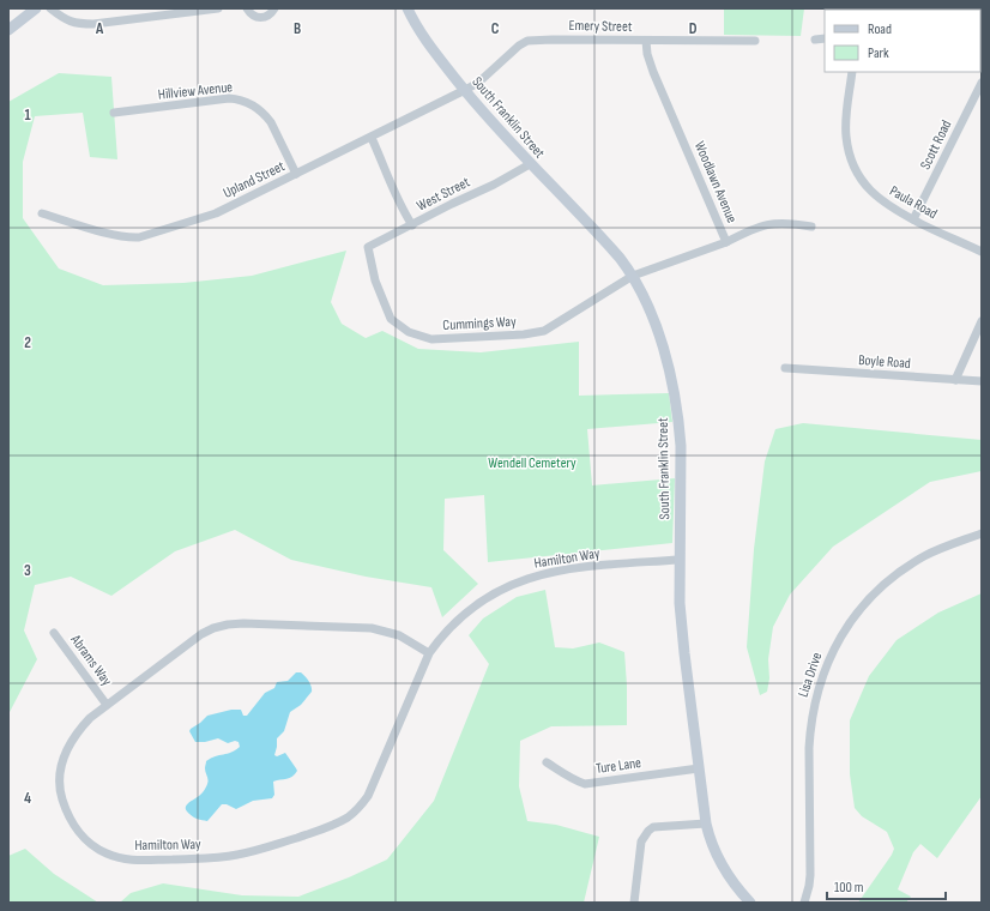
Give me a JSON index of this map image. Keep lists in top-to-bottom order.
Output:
{
  "streets": {
    "main road": ["South Franklin Street"],
    "street": [
      "Emery Street",
      "Hillview Avenue",
      "Scott Road",
      "Upland Street",
      "Woodlawn Avenue",
      "West Street",
      "Paula Road",
      "Cummings Way",
      "Boyle Road",
      "Hamilton Way",
      "Abrams Way",
      "Lisa Drive",
      "Ture Lane"
    ]
  },
  "crossings": [
    ["Emery Street", "South Franklin Street"],
    ["Emery Street", "Upland Street"],
    ["Emery Street", "Woodlawn Avenue"],
    ["Hillview Avenue", "Upland Street"],
    ["South Franklin Street", "Upland Street"],
    ["South Franklin Street", "Woodlawn Avenue"],
    ["South Franklin Street", "West Street"],
    ["South Franklin Street", "Cummings Way"],
    ["South Franklin Street", "Hamilton Way"],
    ["South Franklin Street", "Ture Lane"],
    ["Scott Road", "Paula Road"],
    ["Woodlawn Avenue", "Cummings Way"],
    ["West Street", "Cummings Way"],
    ["Hamilton Way", "Abrams Way"]
  ],
  "parks": ["Wendell Cemetery"],
  "legend": ["Road", "Park"],
  "scale_bar": "100 m",
  "grid": {
    "columns": [
      "A",
      "B",
      "C",
      "D"
    ],
    "rows": [
      "1",
      "2",
      "3",
      "4"
    ]
  }
}
